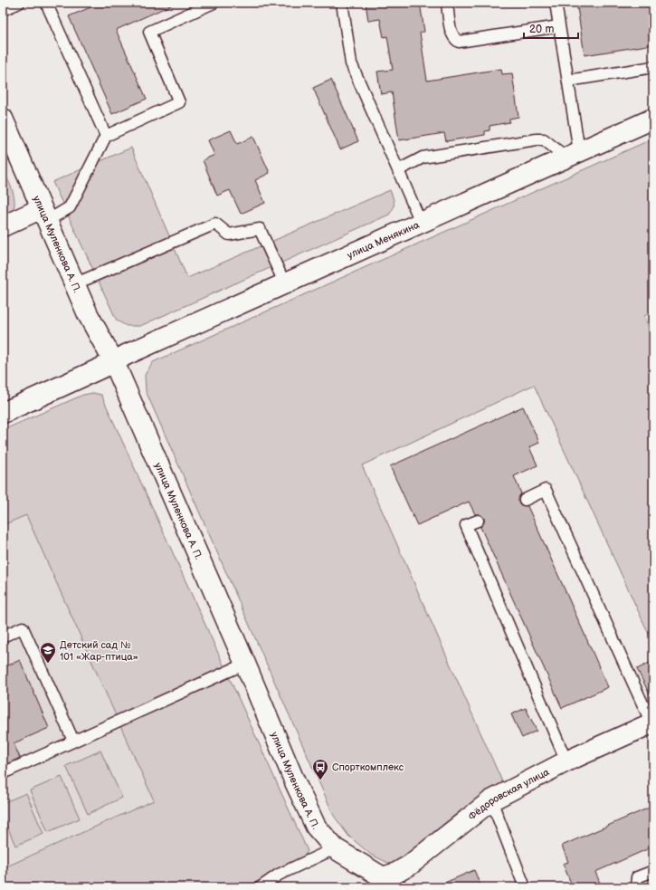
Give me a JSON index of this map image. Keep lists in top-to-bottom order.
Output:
{
  "streets": {
    "street": ["улица Менякина", "улица Муленкова А. П.", "Фёдоровская улица"]
  },
  "crossings": [
    ["улица Менякина", "улица Муленкова А. П."],
    ["улица Муленкова А. П.", "Фёдоровская улица"]
  ],
  "places": {
    "school or university": ["Детский сад № 101 «Жар-птица»"],
    "bus stop": ["Спорткомплекс"]
  },
  "scale_bar": "20 m"
}
